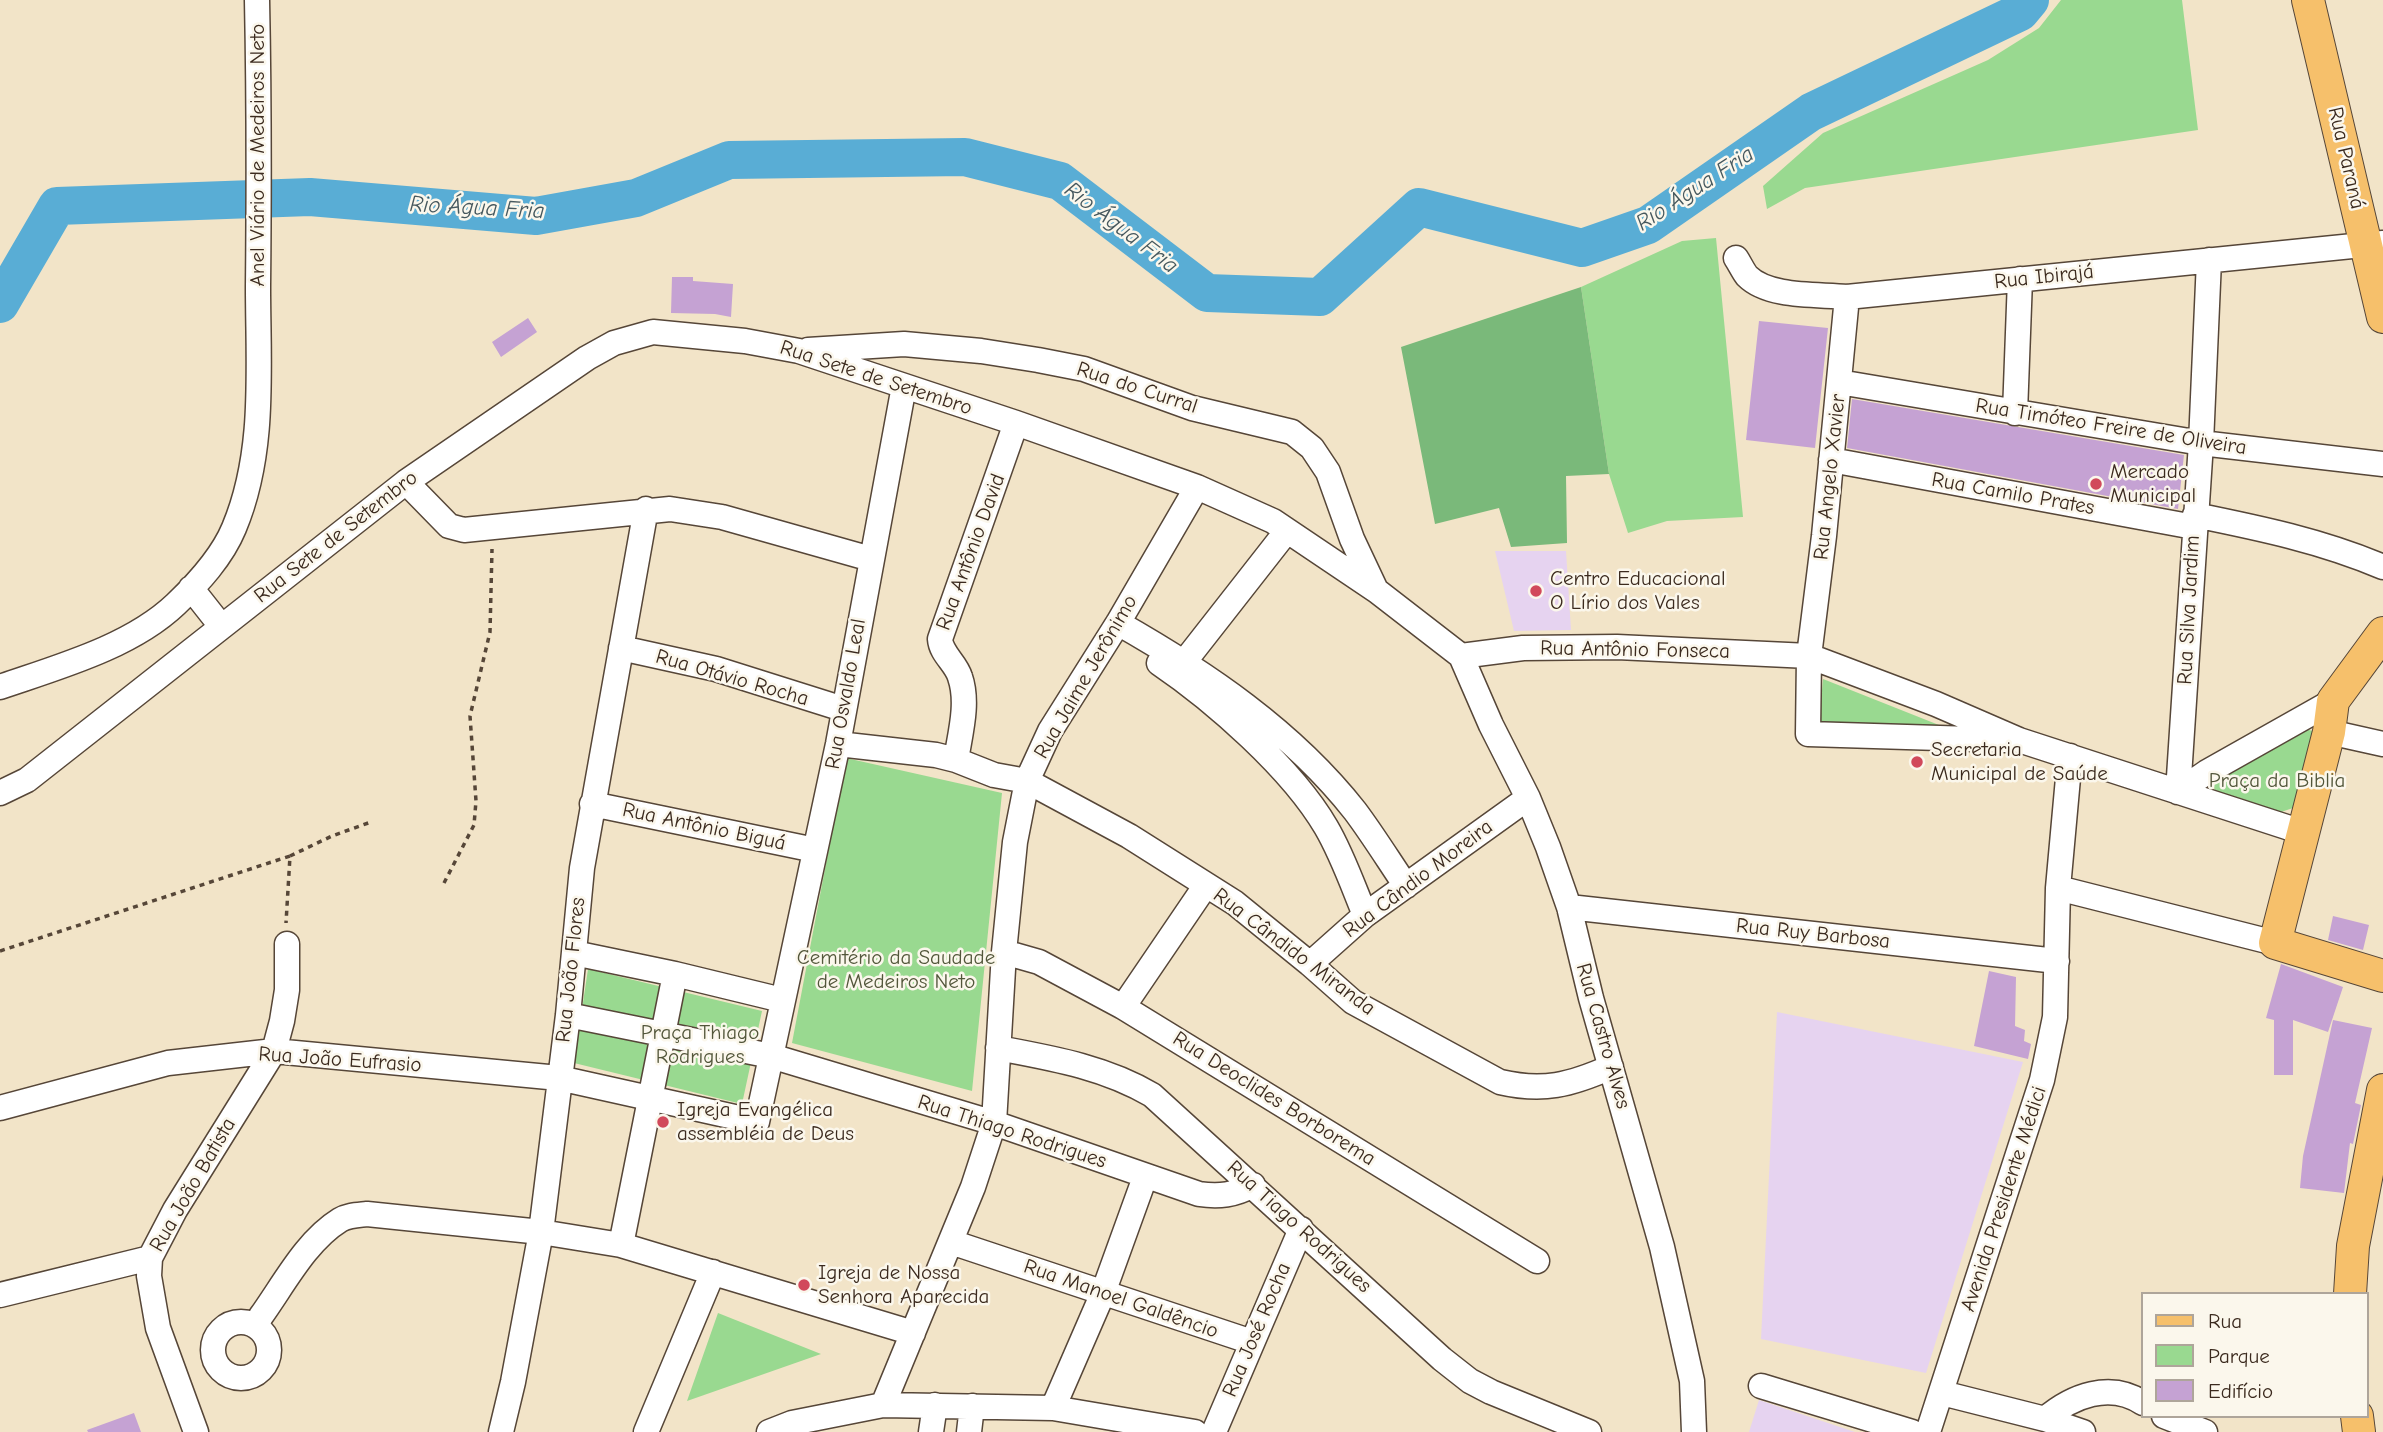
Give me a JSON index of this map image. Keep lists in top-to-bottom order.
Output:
{
  "streets": {
    "main road": ["Rua Paraná"],
    "street": [
      "Anel Viário de Medeiros Neto",
      "Rua Ibirajá",
      "Rua Sete de Setembro",
      "Rua do Curral",
      "Rua Timóteo Freire de Oliveira",
      "Rua Angelo Xavier",
      "Rua Camilo Prates",
      "Rua Antônio David",
      "Rua Silva Jardim",
      "Rua Antônio Fonseca",
      "Rua Jaime Jerônimo",
      "Rua Otávio Rocha",
      "Rua Osvaldo Leal",
      "Rua Antônio Biguá",
      "Rua Cândio Moreira",
      "Rua Ruy Barbosa",
      "Rua Cândido Miranda",
      "Rua João Flores",
      "Rua Castro Alves",
      "Rua João Eufrasio",
      "Rua Deoclides Borborema",
      "Rua Thiago Rodrigues",
      "Rua João Batista",
      "Avenida Presidente Médici",
      "Rua Tiago Rodrigues",
      "Rua Manoel Galdêncio",
      "Rua José Rocha"
    ]
  },
  "crossings": [
    ["Rua Paraná", "Rua Ibirajá"],
    ["Rua Ibirajá", "Rua Angelo Xavier"],
    ["Rua Ibirajá", "Rua Silva Jardim"],
    ["Rua Sete de Setembro", "Rua do Curral"],
    ["Rua Sete de Setembro", "Rua Antônio David"],
    ["Rua Sete de Setembro", "Rua Antônio Fonseca"],
    ["Rua Sete de Setembro", "Rua Jaime Jerônimo"],
    ["Rua Sete de Setembro", "Rua Osvaldo Leal"],
    ["Rua Sete de Setembro", "Rua Castro Alves"],
    ["Rua Timóteo Freire de Oliveira", "Rua Angelo Xavier"],
    ["Rua Timóteo Freire de Oliveira", "Rua Silva Jardim"],
    ["Rua Angelo Xavier", "Rua Camilo Prates"],
    ["Rua Angelo Xavier", "Rua Antônio Fonseca"],
    ["Rua Camilo Prates", "Rua Silva Jardim"],
    ["Rua Antônio David", "Rua Cândido Miranda"],
    ["Rua Antônio Fonseca", "Rua Castro Alves"],
    ["Rua Jaime Jerônimo", "Rua Cândido Miranda"],
    ["Rua Jaime Jerônimo", "Rua Deoclides Borborema"],
    ["Rua Jaime Jerônimo", "Rua Thiago Rodrigues"],
    ["Rua Jaime Jerônimo", "Rua Tiago Rodrigues"],
    ["Rua Jaime Jerônimo", "Rua Manoel Galdêncio"],
    ["Rua Otávio Rocha", "Rua Osvaldo Leal"],
    ["Rua Otávio Rocha", "Rua João Flores"],
    ["Rua Osvaldo Leal", "Rua Antônio Biguá"],
    ["Rua Osvaldo Leal", "Rua Cândido Miranda"],
    ["Rua Antônio Biguá", "Rua João Flores"],
    ["Rua Cândio Moreira", "Rua Cândido Miranda"],
    ["Rua Cândio Moreira", "Rua Castro Alves"],
    ["Rua Ruy Barbosa", "Rua Castro Alves"],
    ["Rua Ruy Barbosa", "Avenida Presidente Médici"],
    ["Rua Cândido Miranda", "Rua Castro Alves"],
    ["Rua João Flores", "Rua João Eufrasio"],
    ["Rua João Eufrasio", "Rua João Batista"],
    ["Rua Thiago Rodrigues", "Rua Tiago Rodrigues"],
    ["Rua Tiago Rodrigues", "Rua José Rocha"],
    ["Rua Manoel Galdêncio", "Rua José Rocha"]
  ],
  "water": ["Rio Água Fria"],
  "parks": ["Praça da Biblia", "Cemitério da Saudade de Medeiros Neto", "Praça Thiago Rodrigues"],
  "places": [
    "Mercado Municipal",
    "Centro Educacional O Lírio dos Vales",
    "Secretaria Municipal de Saúde",
    "Igreja Evangélica assembléia de Deus",
    "Igreja de Nossa Senhora Aparecida"
  ],
  "legend": ["Rua", "Parque", "Edifício"]
}
